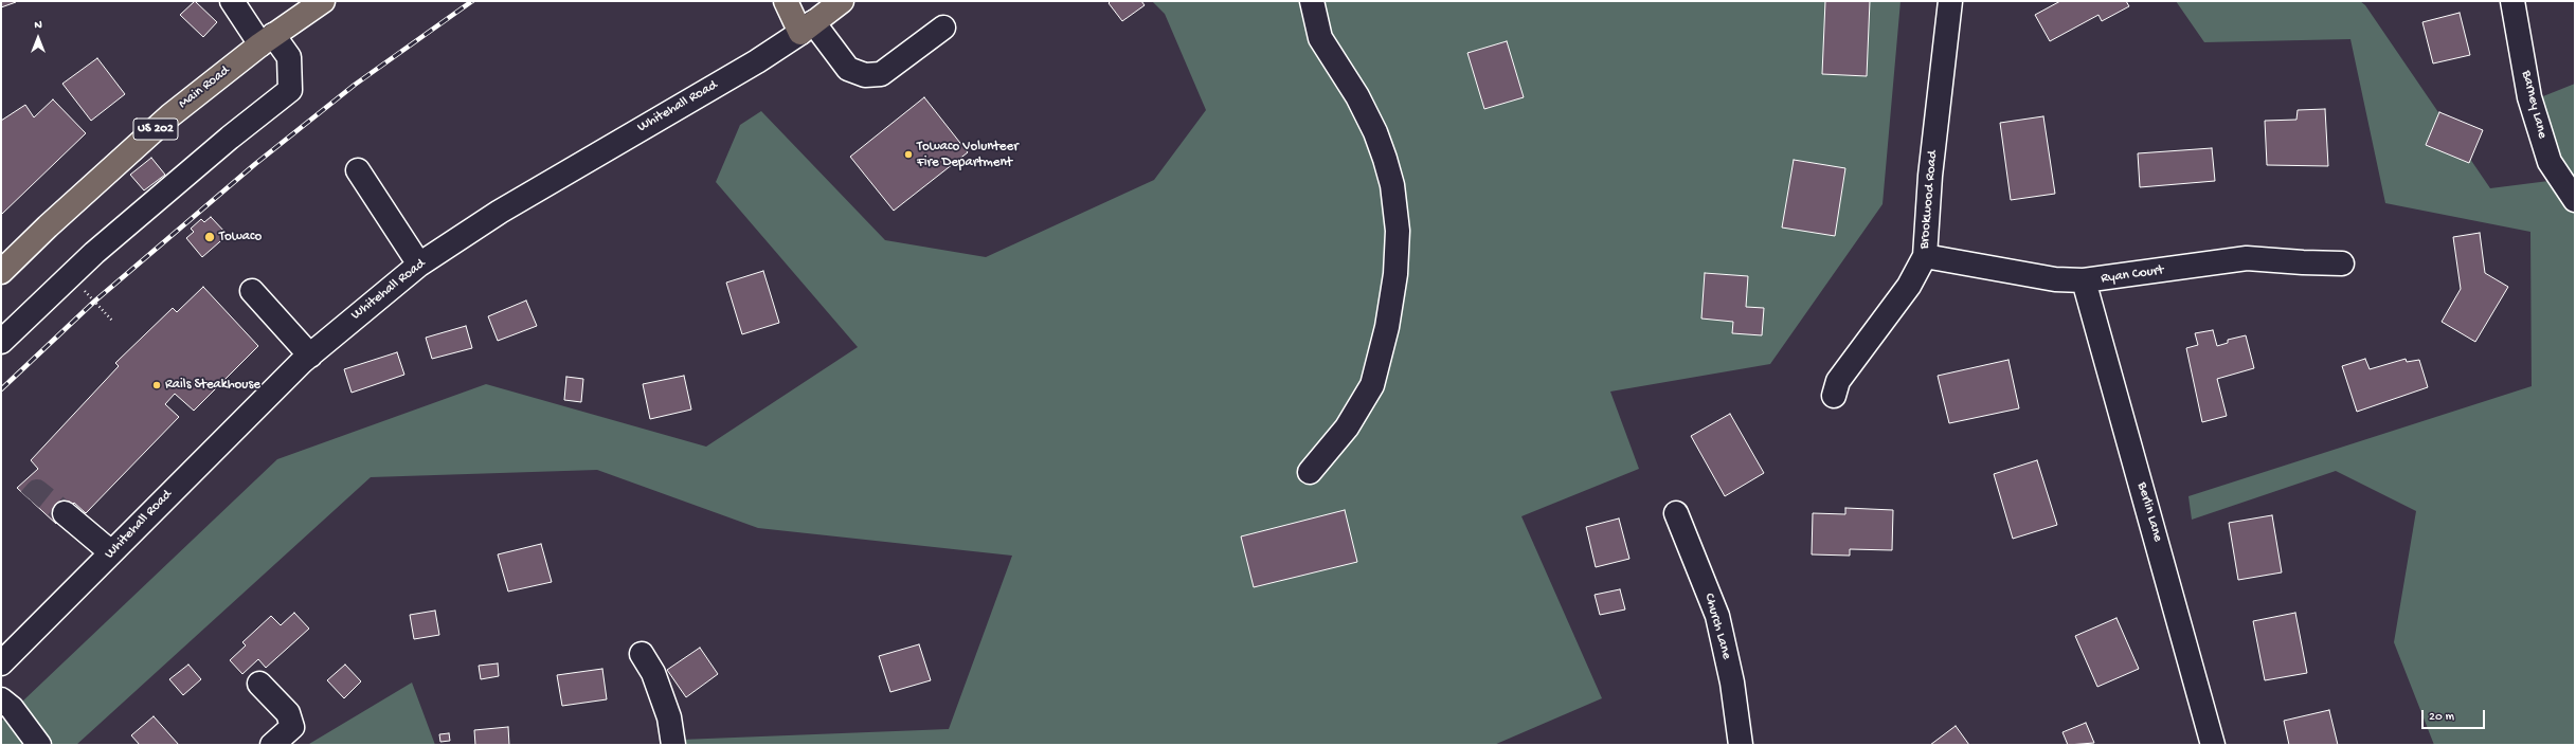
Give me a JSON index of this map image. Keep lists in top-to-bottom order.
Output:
{
  "streets": {
    "main road": ["Main Road", "Whitehall Road", "US 202"],
    "street": [
      "Barney Lane",
      "Brookwood Road",
      "Ryan Court",
      "Berlin Lane",
      "Church Lane"
    ]
  },
  "crossings": [
    ["Brookwood Road", "Ryan Court"],
    ["Ryan Court", "Berlin Lane"]
  ],
  "places": ["Towaco Volunteer Fire Department", "Towaco", "Rails Steakhouse"],
  "scale_bar": "20 m",
  "north": "top"
}
